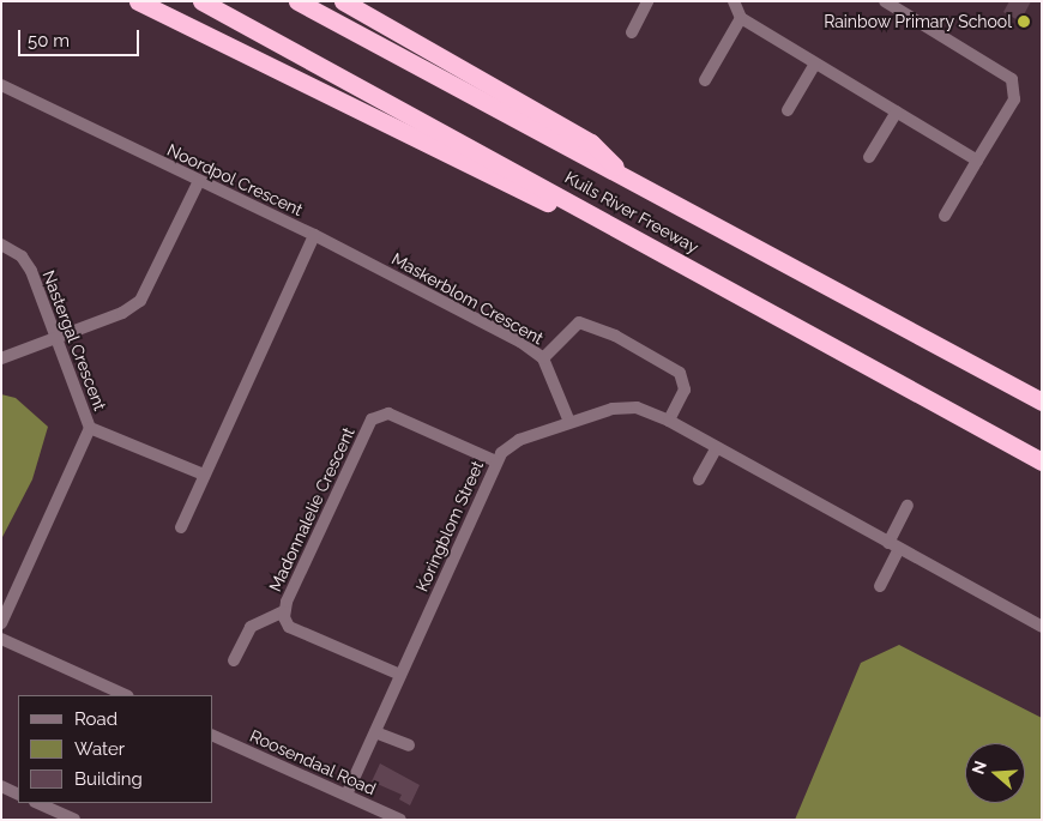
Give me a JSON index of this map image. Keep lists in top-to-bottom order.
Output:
{
  "streets": {
    "highway": ["Kuils River Freeway"],
    "street": [
      "Noordpol Crescent",
      "Maskerblom Crescent",
      "Nastergal Crescent",
      "Madonnalelie Crescent",
      "Koringblom Street",
      "Roosendaal Road"
    ]
  },
  "crossings": [
    ["Noordpol Crescent", "Maskerblom Crescent"],
    ["Maskerblom Crescent", "Koringblom Street"],
    ["Madonnalelie Crescent", "Koringblom Street"],
    ["Koringblom Street", "Roosendaal Road"]
  ],
  "places": ["Rainbow Primary School"],
  "legend": ["Road", "Water", "Building"],
  "scale_bar": "50 m",
  "north": "left"
}
